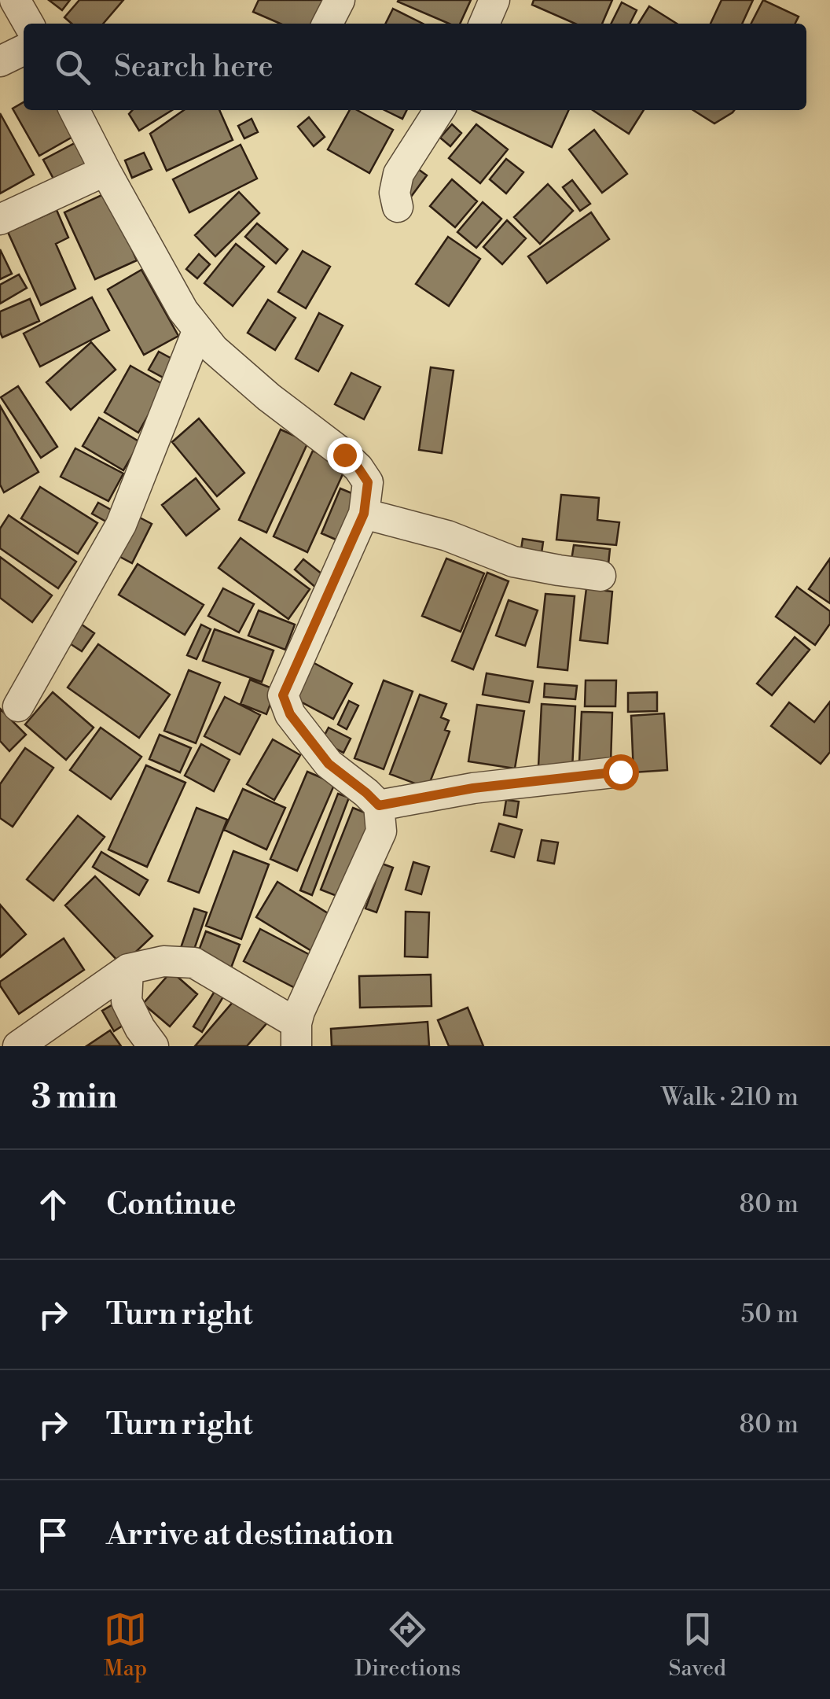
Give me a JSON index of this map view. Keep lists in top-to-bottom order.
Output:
{
  "page": {
    "search": "Search here",
    "heading": ["3 min", "Walk · 210 m"],
    "list": [
      ["Continue", "80 m"],
      ["Turn right", "50 m"],
      ["Turn right", "80 m"],
      "Arrive at destination"
    ],
    "nav": ["Map", "Directions", "Saved"]
  }
}
